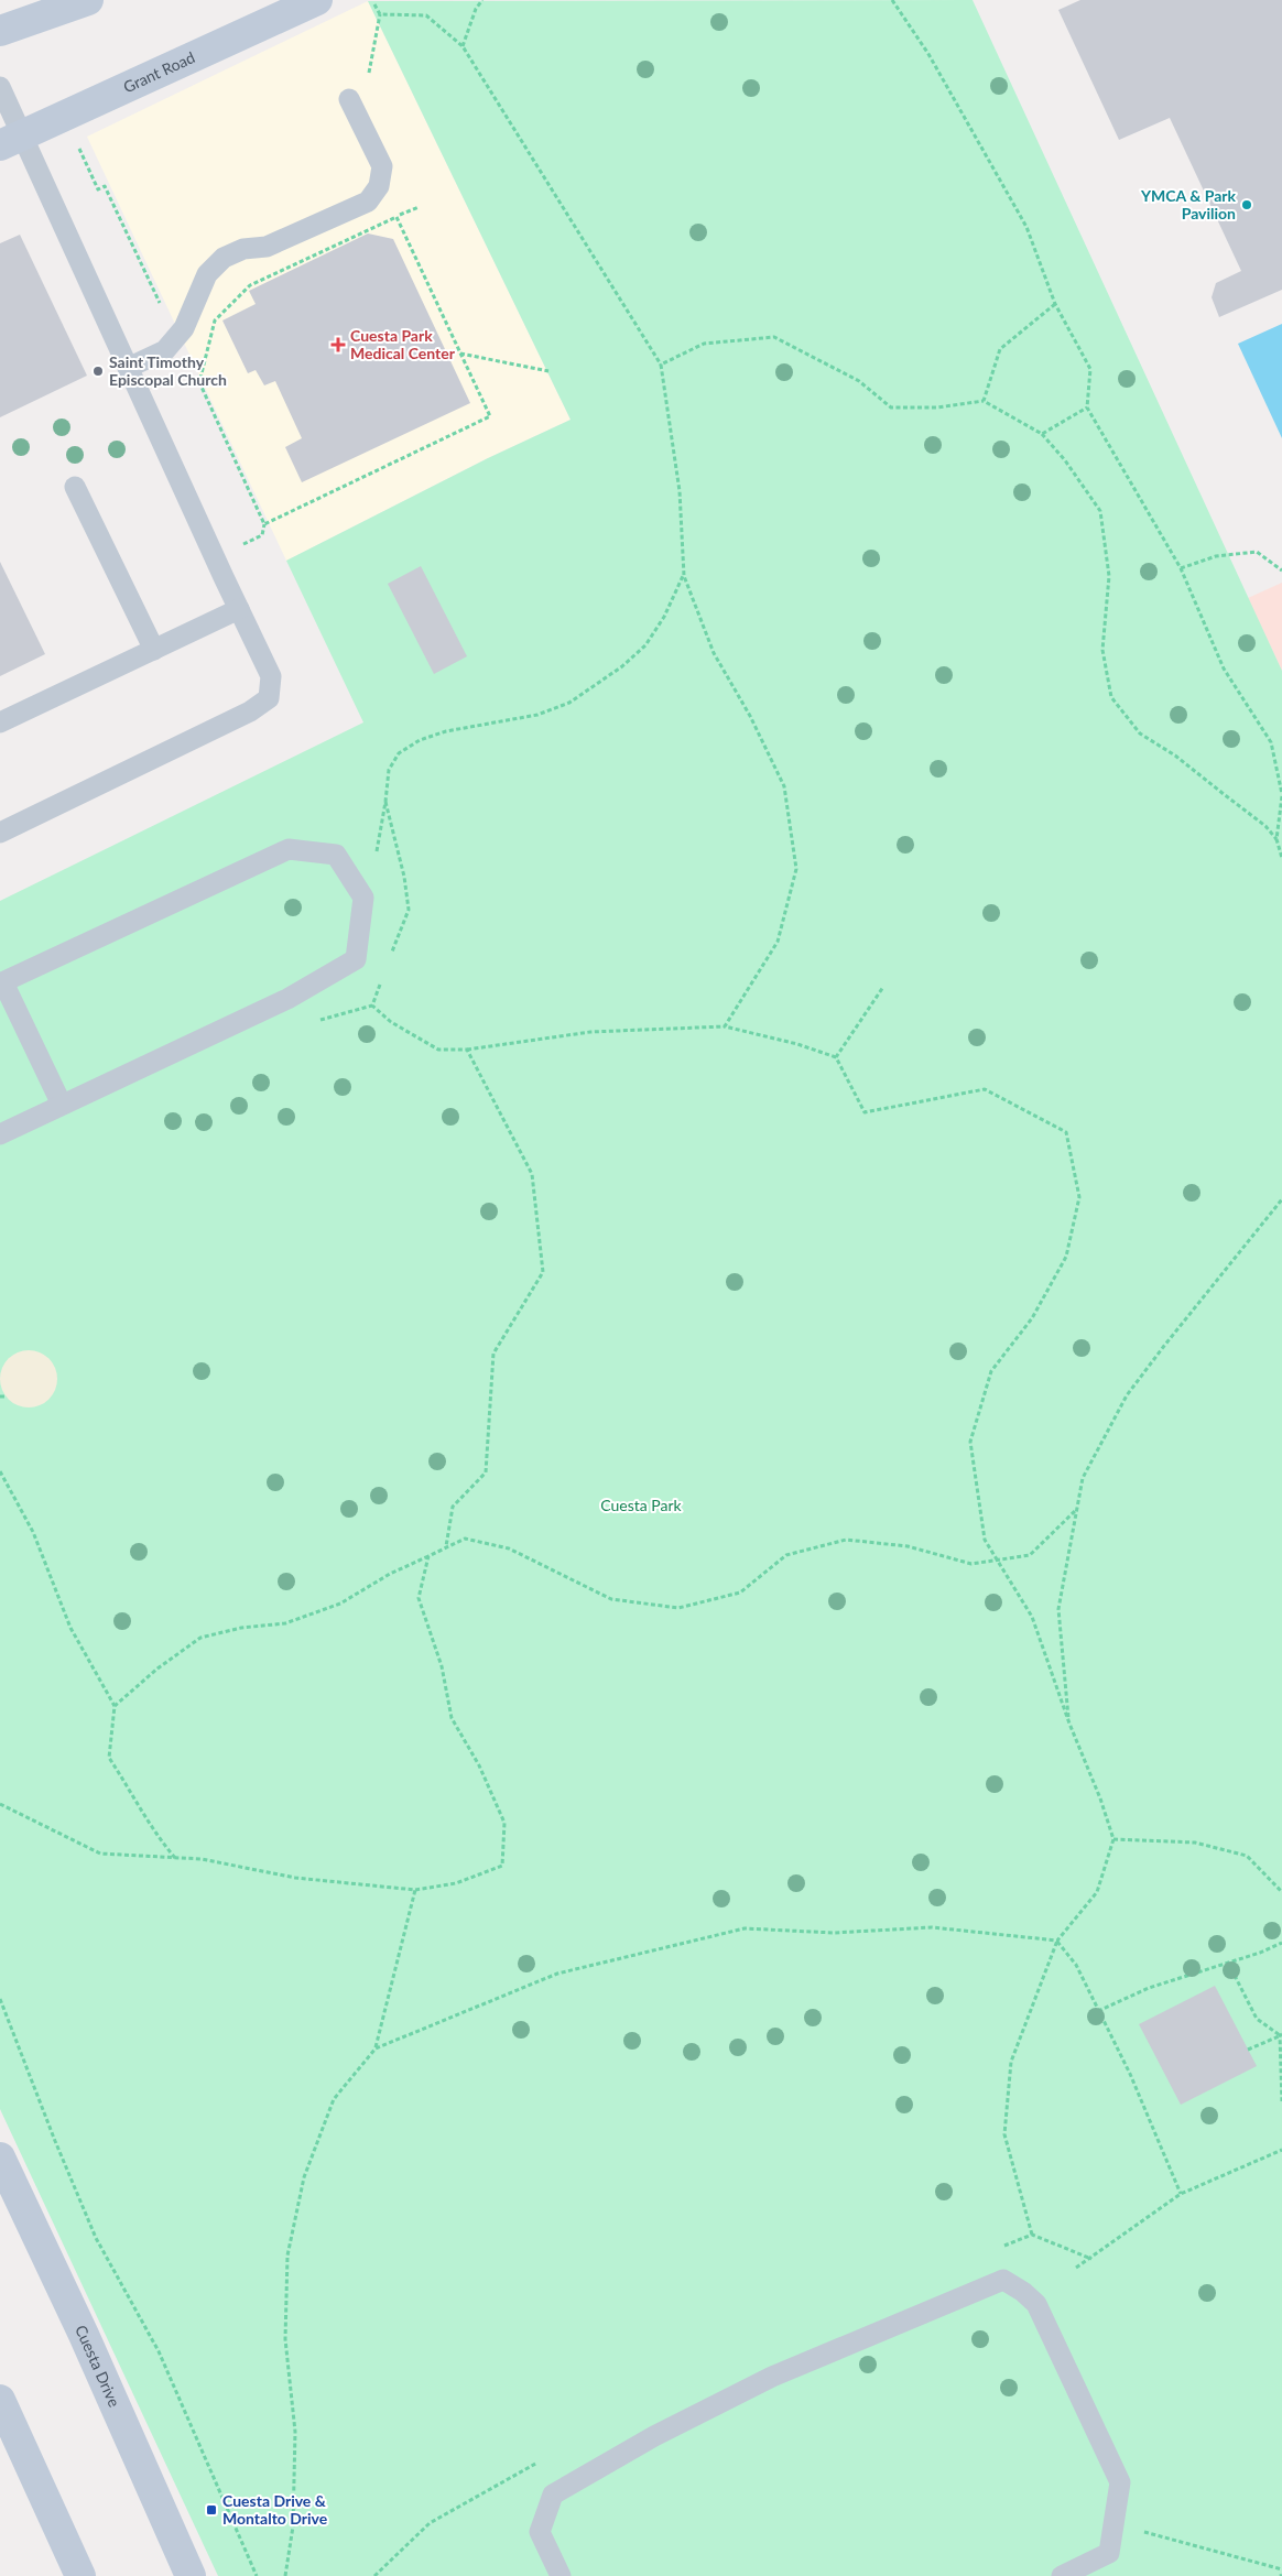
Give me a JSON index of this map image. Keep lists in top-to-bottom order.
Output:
{
  "streets": {
    "main road": ["Grant Road", "Cuesta Drive"]
  },
  "parks": ["Cuesta Park"],
  "places": {
    "other": ["YMCA & Park Pavilion", "Saint Timothy Episcopal Church"],
    "health": ["Cuesta Park Medical Center"],
    "transit": ["Cuesta Drive & Montalto Drive"]
  }
}
